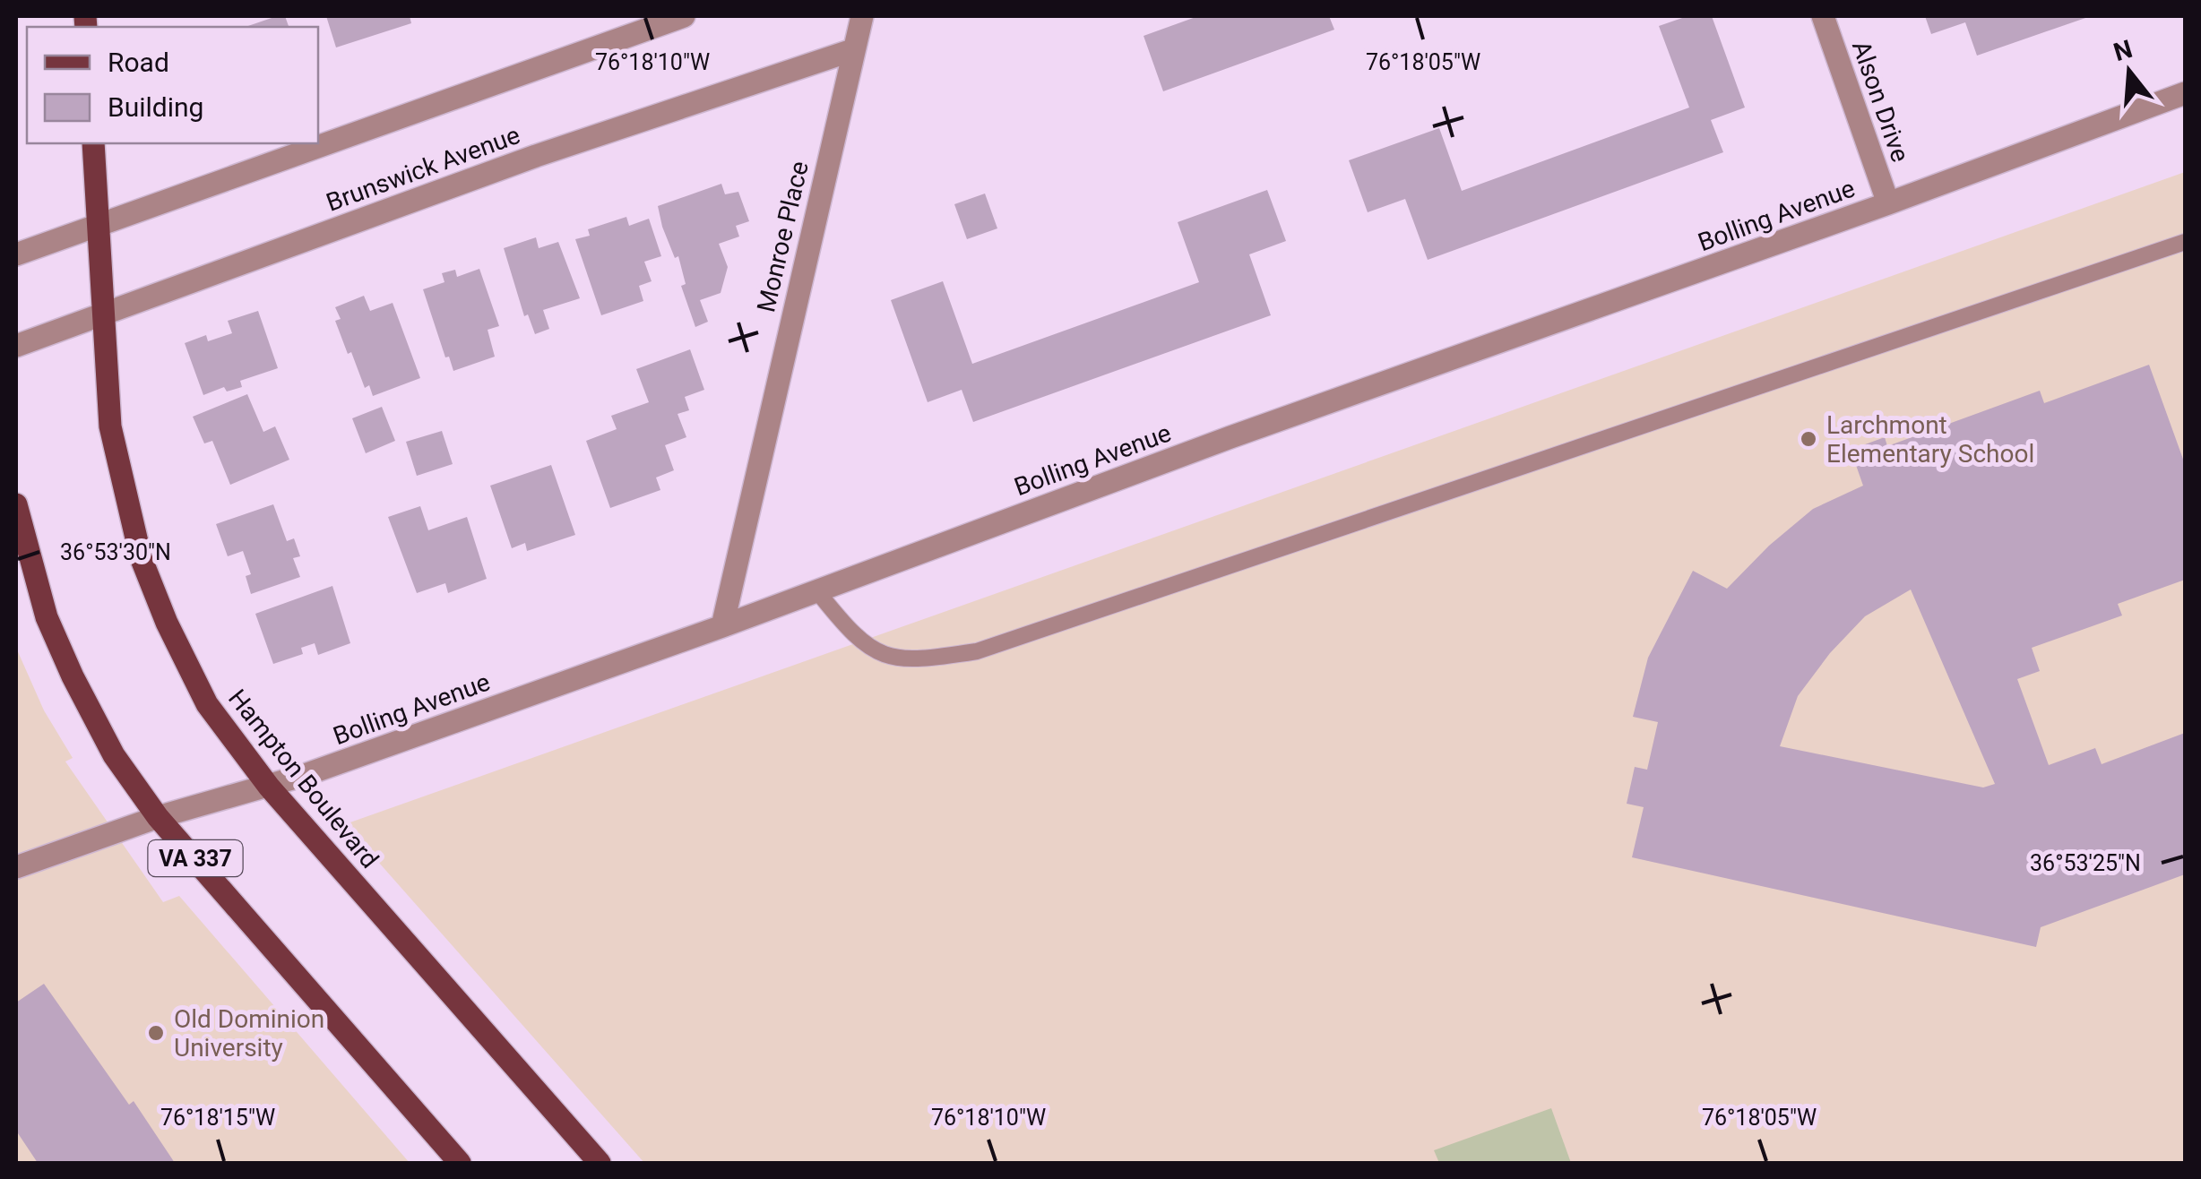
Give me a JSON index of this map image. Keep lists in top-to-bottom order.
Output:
{
  "streets": {
    "main road": ["Hampton Boulevard", "VA 337"],
    "street": [
      "Alson Drive",
      "Brunswick Avenue",
      "Bolling Avenue",
      "Monroe Place"
    ]
  },
  "crossings": [
    ["Alson Drive", "Bolling Avenue"],
    ["Brunswick Avenue", "Monroe Place"],
    ["Brunswick Avenue", "Hampton Boulevard"],
    ["Bolling Avenue", "Monroe Place"],
    ["Bolling Avenue", "Hampton Boulevard"],
    ["Bolling Avenue", "VA 337"]
  ],
  "places": ["Larchmont Elementary School", "Old Dominion University"],
  "legend": ["Road", "Building"],
  "north": "top",
  "coordinates": [
    "76°18'10\"W",
    "76°18'05\"W",
    "36°53'30\"N",
    "36°53'25\"N",
    "76°18'15\"W"
  ]
}
